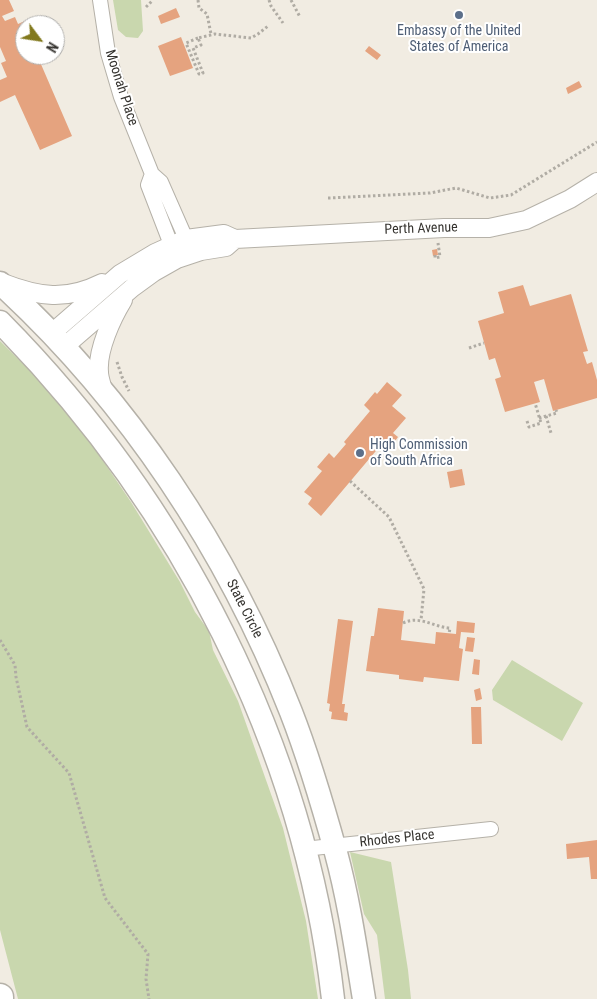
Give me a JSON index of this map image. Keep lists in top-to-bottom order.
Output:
{
  "streets": {
    "main road": ["Perth Avenue", "State Circle"],
    "street": ["Moonah Place", "Rhodes Place"]
  },
  "crossings": [
    ["Moonah Place", "Perth Avenue"],
    ["Perth Avenue", "State Circle"],
    ["State Circle", "Rhodes Place"]
  ],
  "places": ["Embassy of the United States of America", "High Commission of South Africa"],
  "north": "bottom right"
}
